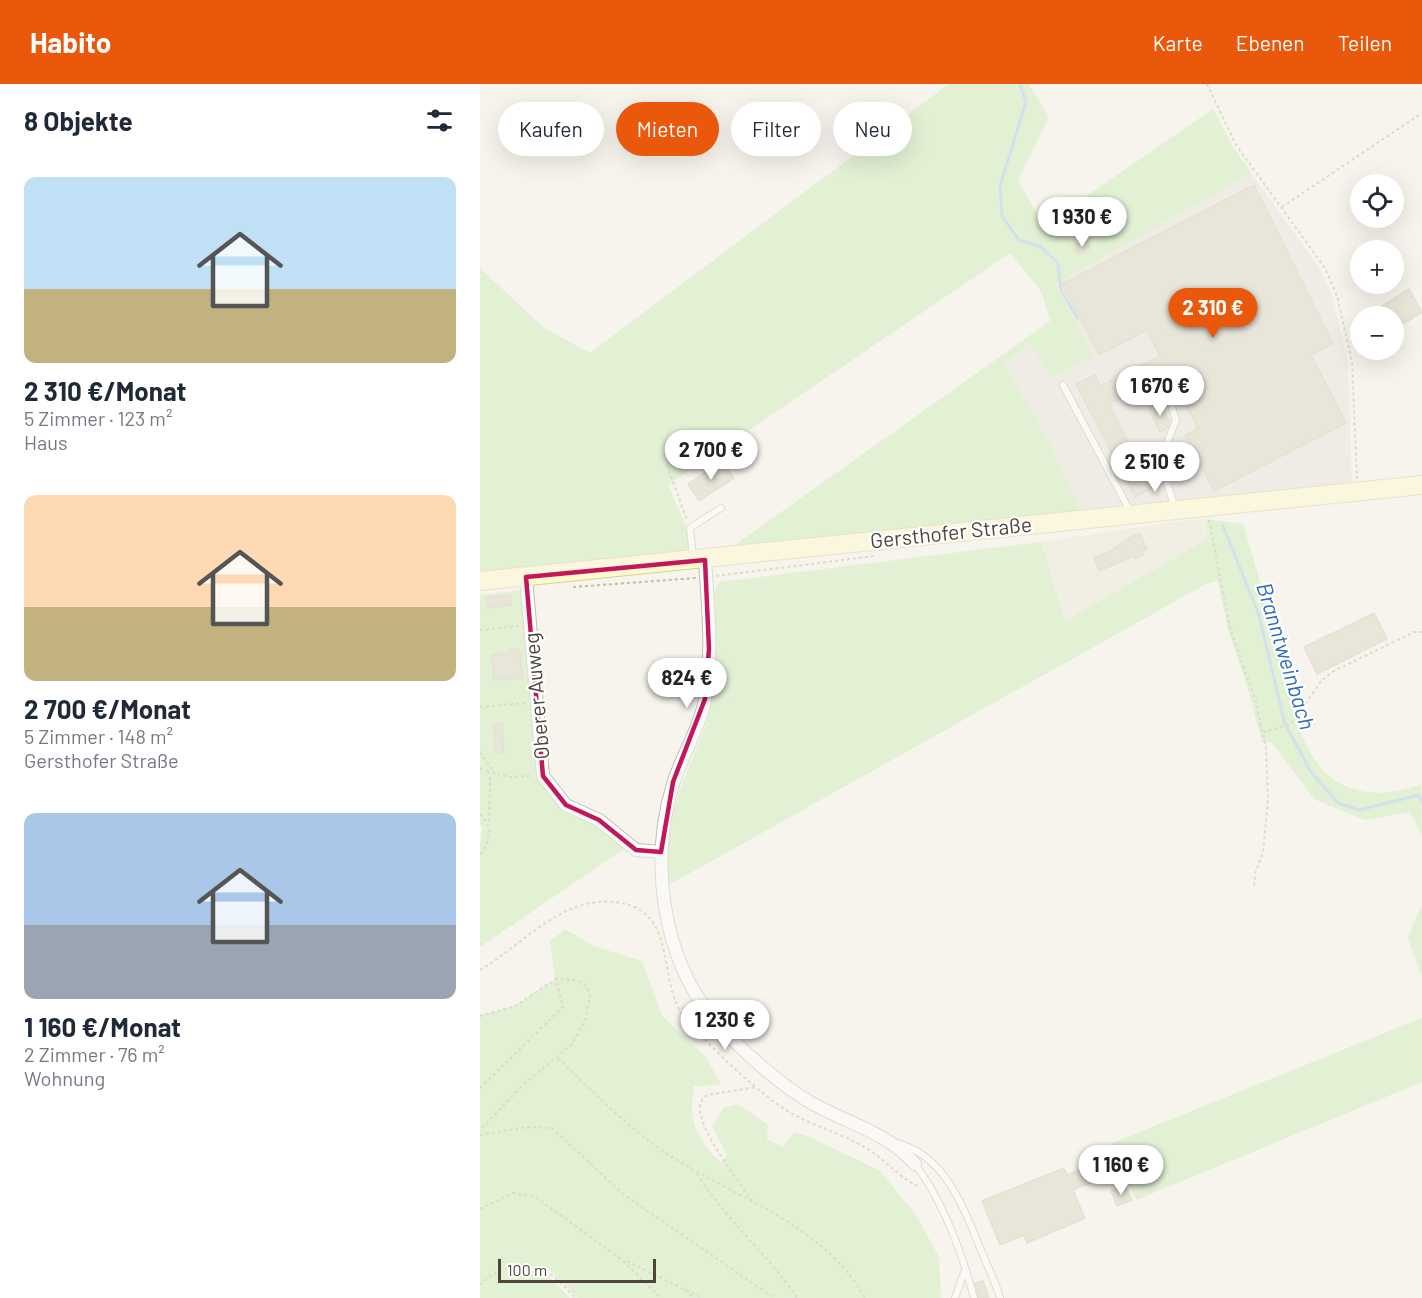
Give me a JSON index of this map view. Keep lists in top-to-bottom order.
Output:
{
  "streets": {
    "main road": ["Gersthofer Straße"],
    "street": ["Oberer Auweg"]
  },
  "crossings": [
    ["Gersthofer Straße", "Oberer Auweg"]
  ],
  "water": ["Branntweinbach"],
  "scale_bar": "100 m",
  "page": {
    "header": "Habito",
    "nav": ["Karte", "Ebenen", "Teilen"],
    "heading": "8 Objekte",
    "chip": [
      "Kaufen",
      "Mieten",
      "Filter",
      "Neu"
    ],
    "list": [
      {
        "name": "2 310 €/Monat",
        "note": "5 Zimmer · 123 m² · Haus"
      },
      {
        "name": "2 700 €/Monat",
        "note": "5 Zimmer · 148 m² · Gersthofer Straße"
      },
      {
        "name": "1 160 €/Monat",
        "note": "2 Zimmer · 76 m² · Wohnung"
      }
    ],
    "map_buttons": ["+", "−"],
    "price": [
      "1 930 €",
      "2 310 €",
      "1 670 €",
      "2 700 €",
      "2 510 €",
      "824 €",
      "1 230 €",
      "1 160 €"
    ],
    "scale": "100 m"
  }
}
